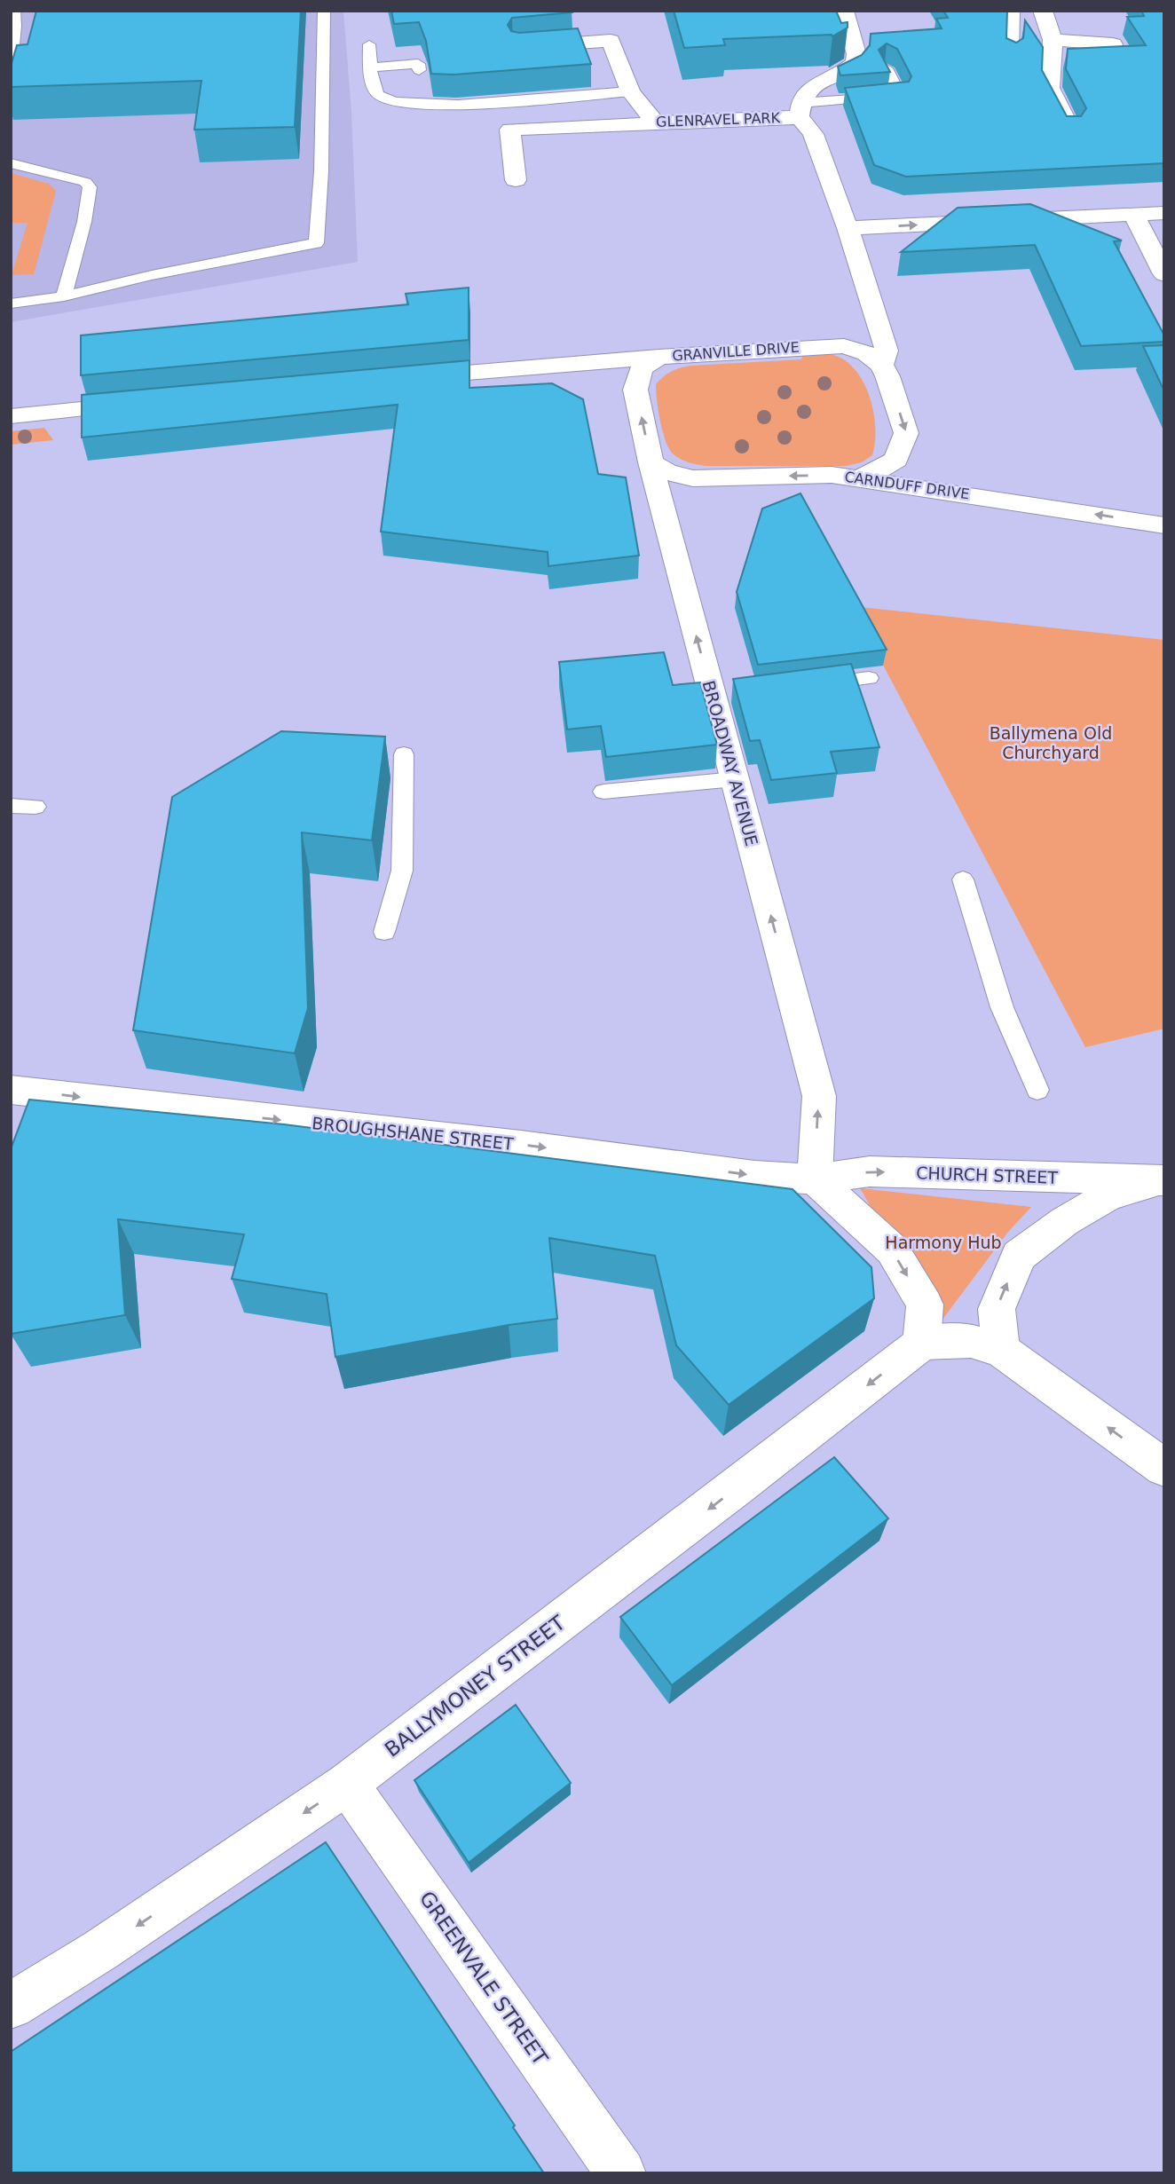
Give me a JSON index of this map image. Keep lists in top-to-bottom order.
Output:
{
  "streets": {
    "street": [
      "GLENRAVEL PARK",
      "GRANVILLE DRIVE",
      "CARNDUFF DRIVE",
      "BROADWAY AVENUE",
      "BROUGHSHANE STREET",
      "CHURCH STREET",
      "BALLYMONEY STREET",
      "GREENVALE STREET"
    ]
  },
  "crossings": [
    ["GLENRAVEL PARK", "GRANVILLE DRIVE"],
    ["GLENRAVEL PARK", "CARNDUFF DRIVE"],
    ["GRANVILLE DRIVE", "BROADWAY AVENUE"],
    ["CARNDUFF DRIVE", "BROADWAY AVENUE"],
    ["BROADWAY AVENUE", "BROUGHSHANE STREET"],
    ["BROADWAY AVENUE", "CHURCH STREET"],
    ["BROUGHSHANE STREET", "CHURCH STREET"],
    ["BALLYMONEY STREET", "GREENVALE STREET"]
  ],
  "one_way": [
    "BROADWAY AVENUE",
    "BROUGHSHANE STREET",
    "CHURCH STREET",
    "BALLYMONEY STREET"
  ],
  "parks": ["Ballymena Old Churchyard", "Harmony Hub"]
}
